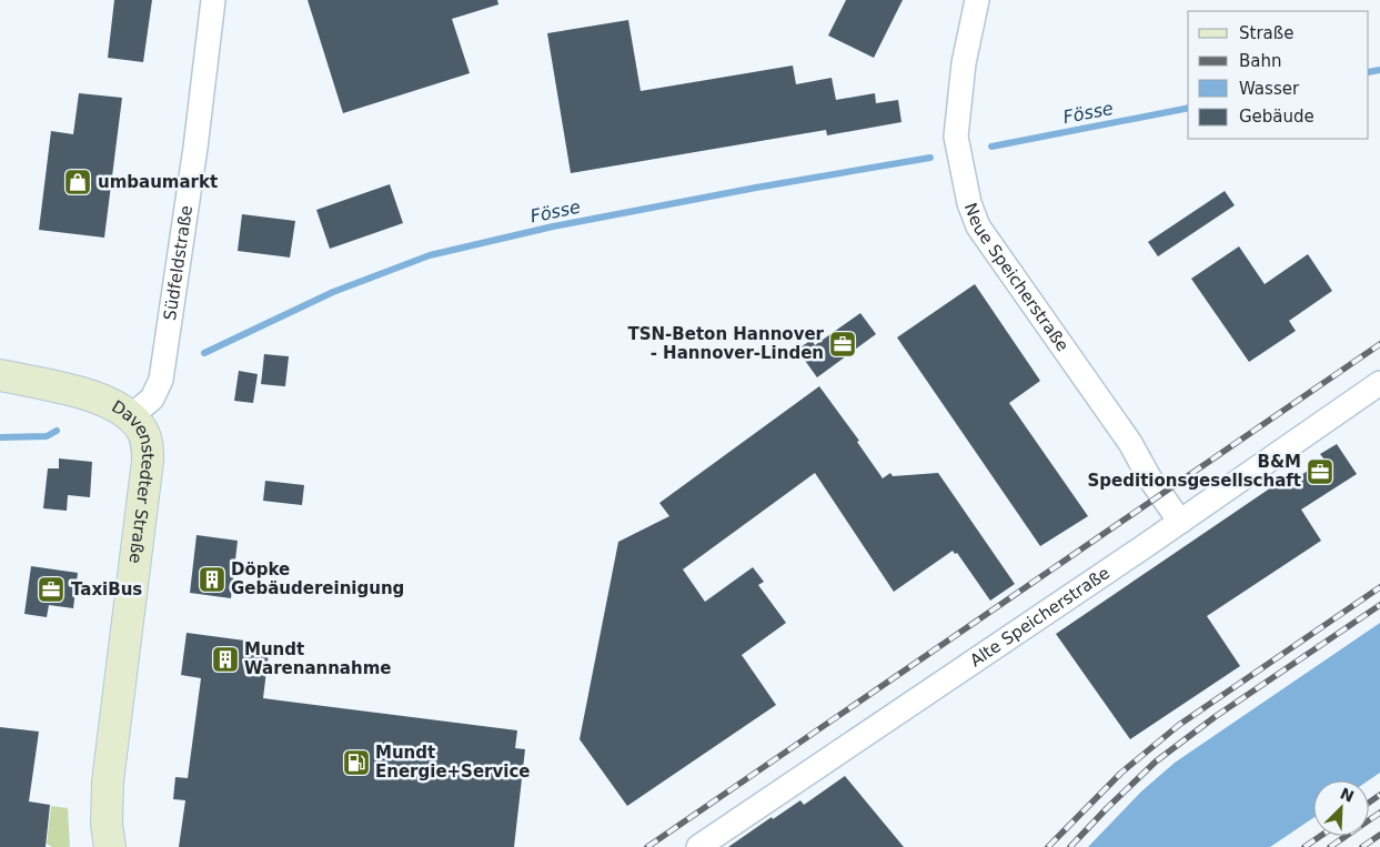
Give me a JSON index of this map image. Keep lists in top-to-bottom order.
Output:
{
  "streets": {
    "street": [
      "Südfeldstraße",
      "Neue Speicherstraße",
      "Davenstedter Straße",
      "Alte Speicherstraße"
    ]
  },
  "crossings": [
    ["Südfeldstraße", "Davenstedter Straße"],
    ["Neue Speicherstraße", "Alte Speicherstraße"]
  ],
  "water": ["Fösse"],
  "places": {
    "shop": ["umbaumarkt"],
    "office": ["TSN-Beton Hannover - Hannover-Linden", "B&M Speditionsgesellschaft", "TaxiBus"],
    "building": ["Döpke Gebäudereinigung", "Mundt Warenannahme"],
    "fuel station": ["Mundt Energie+Service"]
  },
  "legend": [
    "Straße",
    "Bahn",
    "Wasser",
    "Gebäude"
  ],
  "north": "top right"
}
